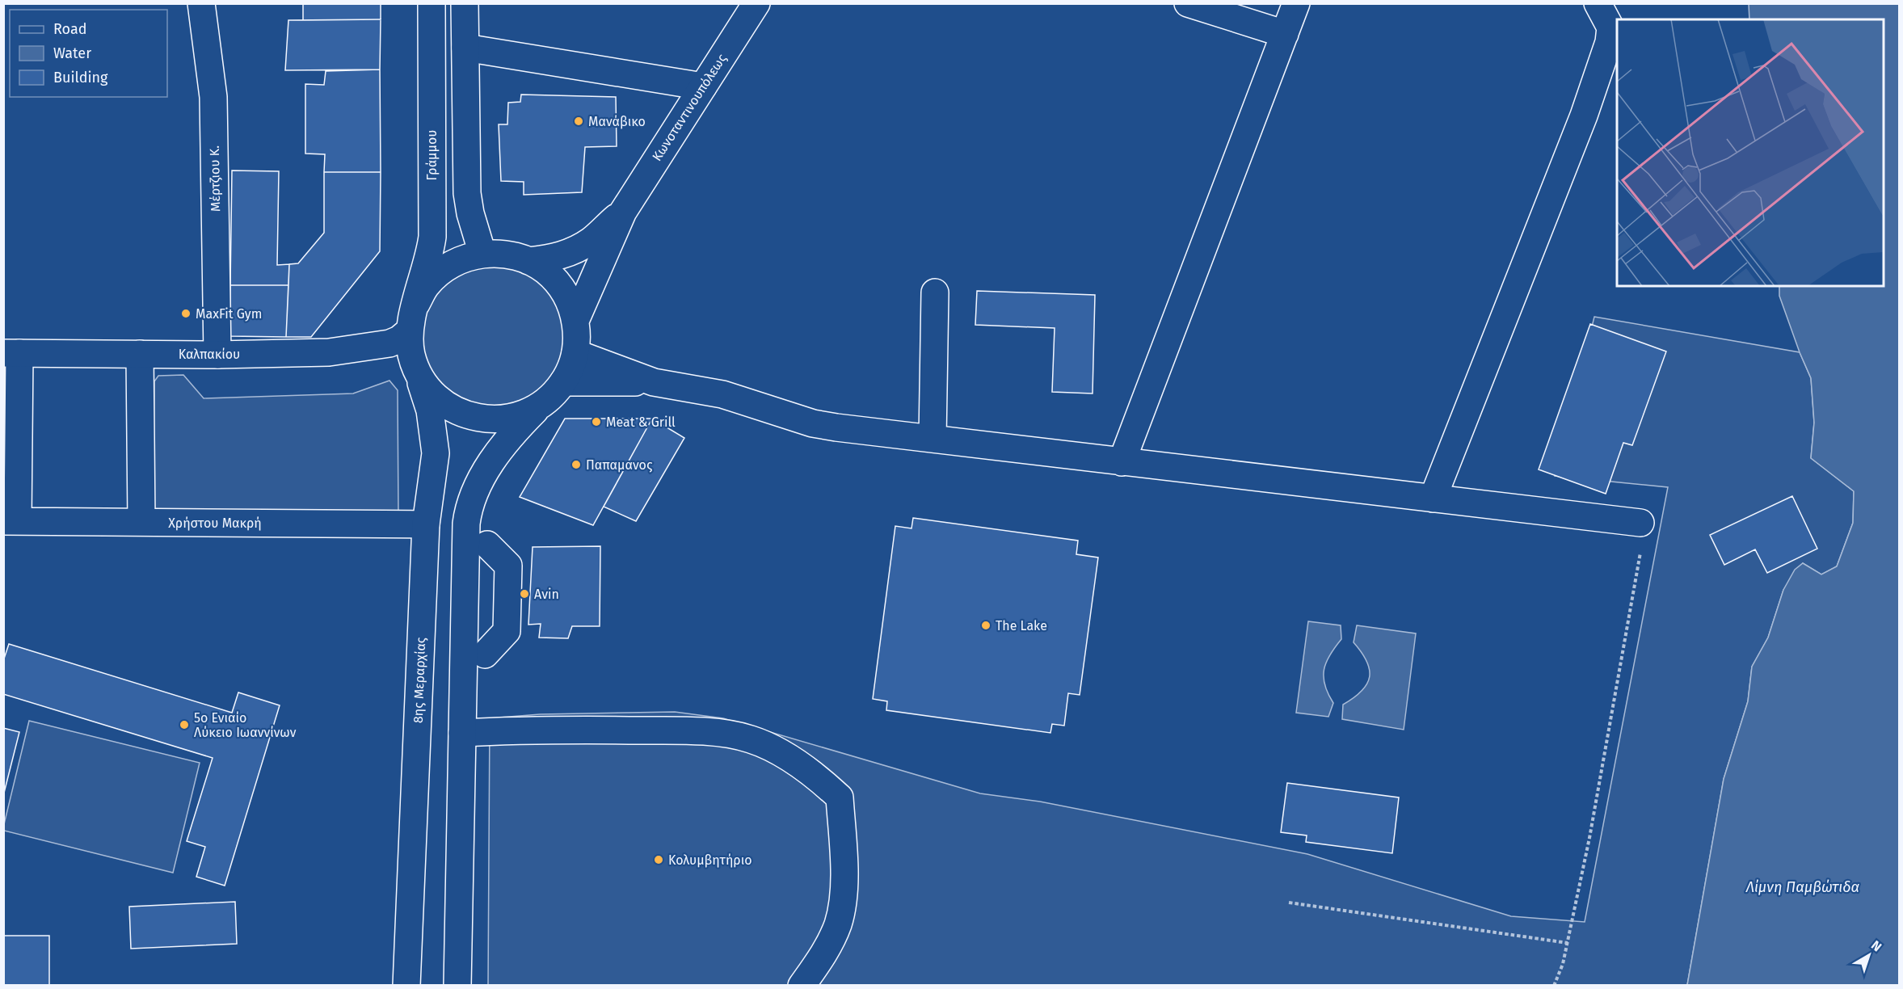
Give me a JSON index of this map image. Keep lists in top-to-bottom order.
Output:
{
  "streets": {
    "street": [
      "Κωνσταντινουπόλεως",
      "Γράμμου",
      "Μέρτζιου Κ.",
      "Καλπακίου",
      "Χρήστου Μακρή",
      "8ης Μεραρχίας"
    ]
  },
  "crossings": [
    ["Κωνσταντινουπόλεως", "Γράμμου"],
    ["Κωνσταντινουπόλεως", "Καλπακίου"],
    ["Κωνσταντινουπόλεως", "8ης Μεραρχίας"],
    ["Γράμμου", "Καλπακίου"],
    ["Γράμμου", "8ης Μεραρχίας"],
    ["Μέρτζιου Κ.", "Καλπακίου"],
    ["Καλπακίου", "8ης Μεραρχίας"],
    ["Χρήστου Μακρή", "8ης Μεραρχίας"]
  ],
  "water": ["Λίμνη Παμβώτιδα"],
  "places": [
    "Μανάβικο",
    "MaxFit Gym",
    "Meat & Grill",
    "Παπαμανος",
    "Avin",
    "The Lake",
    "5ο Ενιαίο Λύκειο Ιωαννίνων",
    "Κολυμβητήριο"
  ],
  "legend": ["Road", "Water", "Building"],
  "north": "top right"
}
